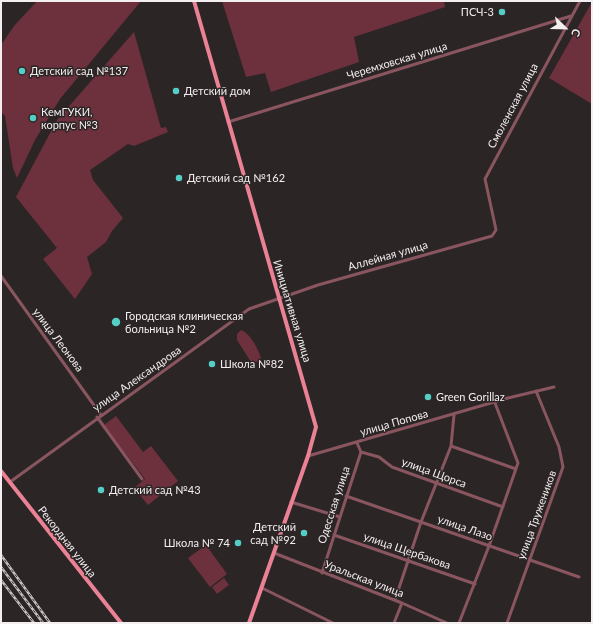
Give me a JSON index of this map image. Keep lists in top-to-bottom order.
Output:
{
  "streets": {
    "main road": ["Инициативная улица", "Рекордная улица"],
    "street": [
      "Черемховская улица",
      "Смоленская улица",
      "Аллейная улица",
      "улица Леонова",
      "улица Александрова",
      "улица Попова",
      "улица Щорса",
      "Одесская улица",
      "улица Тружеников",
      "улица Лазо",
      "улица Щербакова",
      "Уральская улица"
    ]
  },
  "crossings": [
    ["Черемховская улица", "Смоленская улица"],
    ["Черемховская улица", "Инициативная улица"],
    ["Смоленская улица", "Аллейная улица"],
    ["Аллейная улица", "Инициативная улица"],
    ["Аллейная улица", "улица Александрова"],
    ["Инициативная улица", "улица Александрова"],
    ["Инициативная улица", "улица Попова"],
    ["Инициативная улица", "Уральская улица"],
    ["улица Леонова", "улица Александрова"],
    ["улица Александрова", "Рекордная улица"],
    ["улица Попова", "улица Тружеников"],
    ["улица Щорса", "Одесская улица"],
    ["Одесская улица", "улица Лазо"],
    ["Одесская улица", "улица Щербакова"],
    ["Одесская улица", "Уральская улица"],
    ["улица Тружеников", "улица Лазо"]
  ],
  "places": [
    "ПСЧ-3",
    "Детский сад №137",
    "Детский дом",
    "КемГУКИ, корпус №3",
    "Детский сад №162",
    "Городская клиническая больница №2",
    "Школа №82",
    "Green Gorillaz",
    "Детский сад №43",
    "Детский сад №92",
    "Школа № 74"
  ],
  "north": "bottom right"
}
